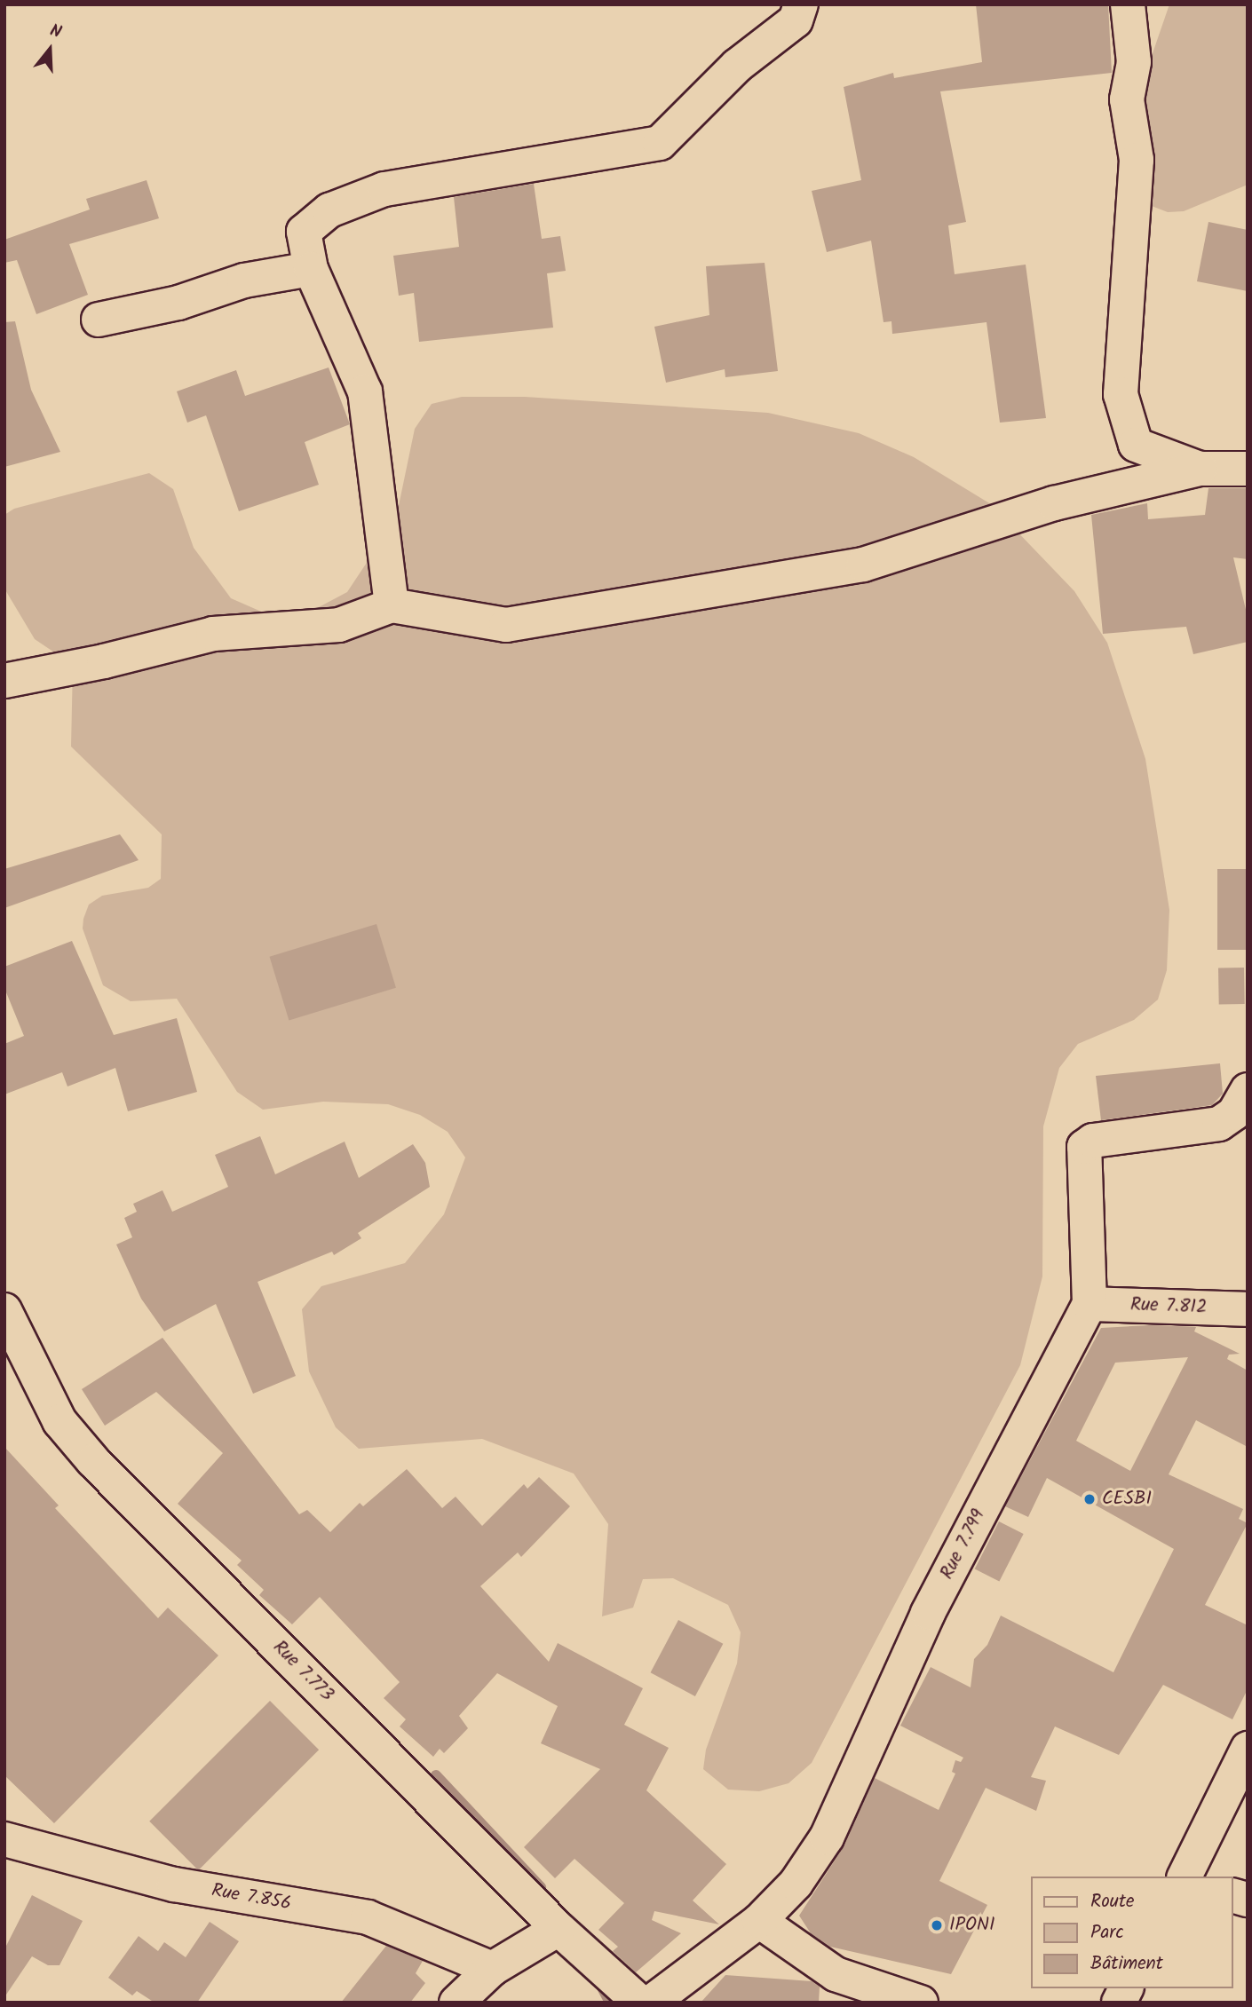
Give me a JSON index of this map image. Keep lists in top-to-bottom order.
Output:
{
  "streets": {
    "street": [
      "Rue 7.812",
      "Rue 7.799",
      "Rue 7.773",
      "Rue 7.856"
    ]
  },
  "crossings": [
    ["Rue 7.812", "Rue 7.799"]
  ],
  "places": ["CESBI", "IPONI"],
  "legend": ["Route", "Parc", "Bâtiment"],
  "north": "top"
}
